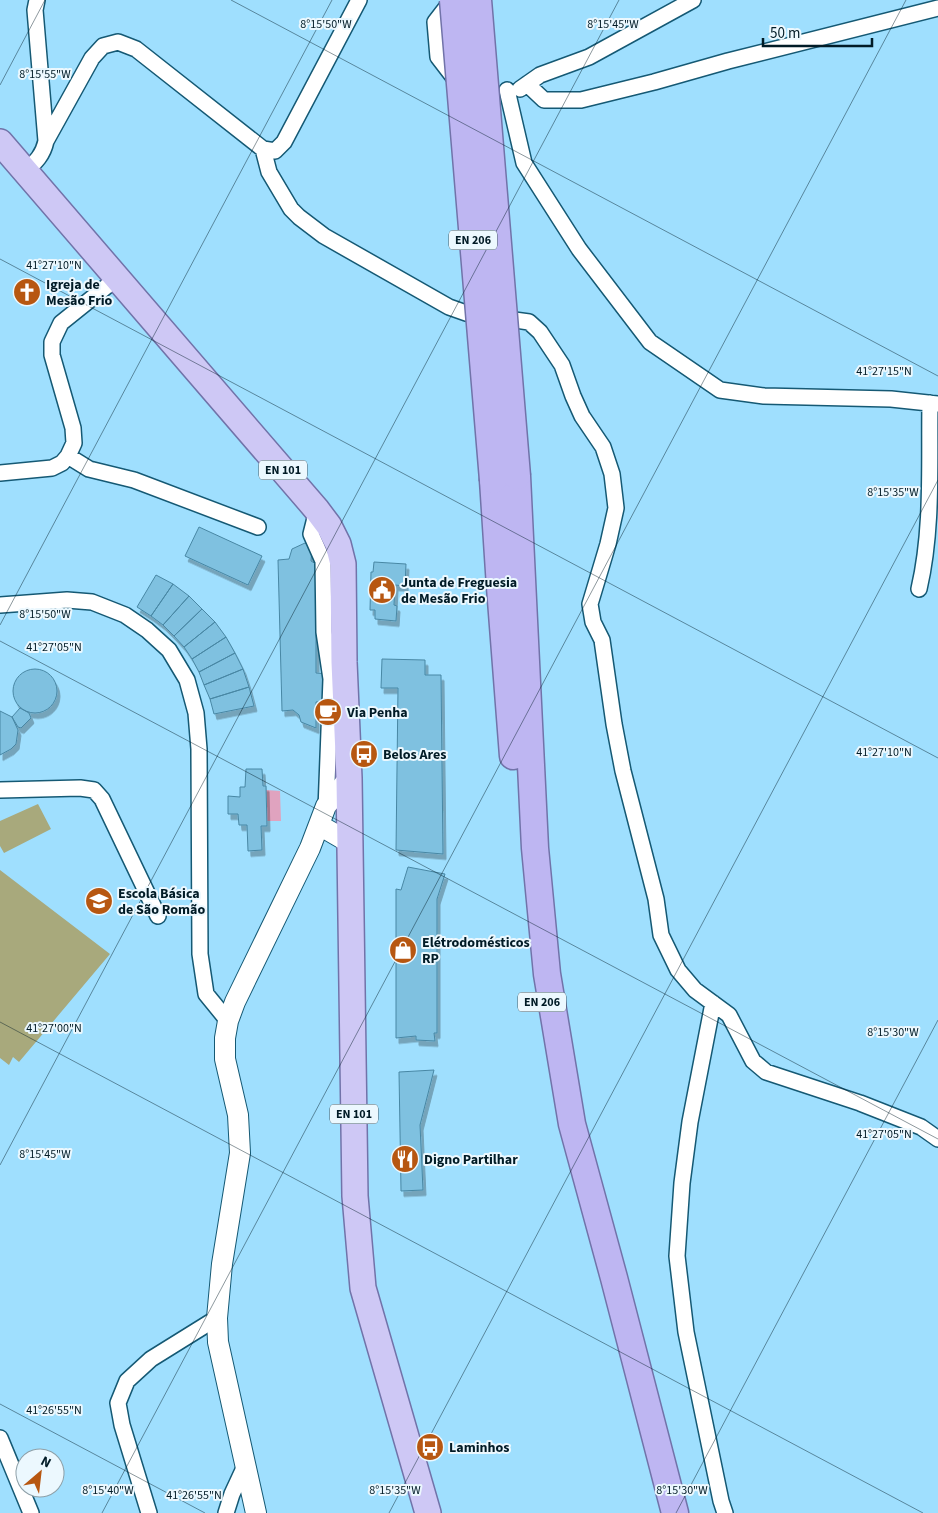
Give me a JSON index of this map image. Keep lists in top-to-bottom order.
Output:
{
  "streets": {
    "highway": ["EN 206"],
    "main road": ["EN 101"]
  },
  "places": {
    "church": ["Igreja de Mesão Frio"],
    "public building": ["Junta de Freguesia de Mesão Frio"],
    "cafe": ["Via Penha"],
    "bus stop": ["Belos Ares", "Laminhos"],
    "school or university": ["Escola Básica de São Romão"],
    "shop": ["Elétrodomésticos RP"],
    "restaurant": ["Digno Partilhar"]
  },
  "scale_bar": "50 m",
  "north": "top right",
  "coordinates": [
    "8°15'50\"W",
    "8°15'45\"W",
    "8°15'55\"W",
    "41°27'10\"N",
    "41°27'15\"N",
    "8°15'35\"W",
    "41°27'05\"N",
    "41°27'00\"N",
    "8°15'30\"W",
    "41°26'55\"N",
    "8°15'40\"W"
  ]
}
